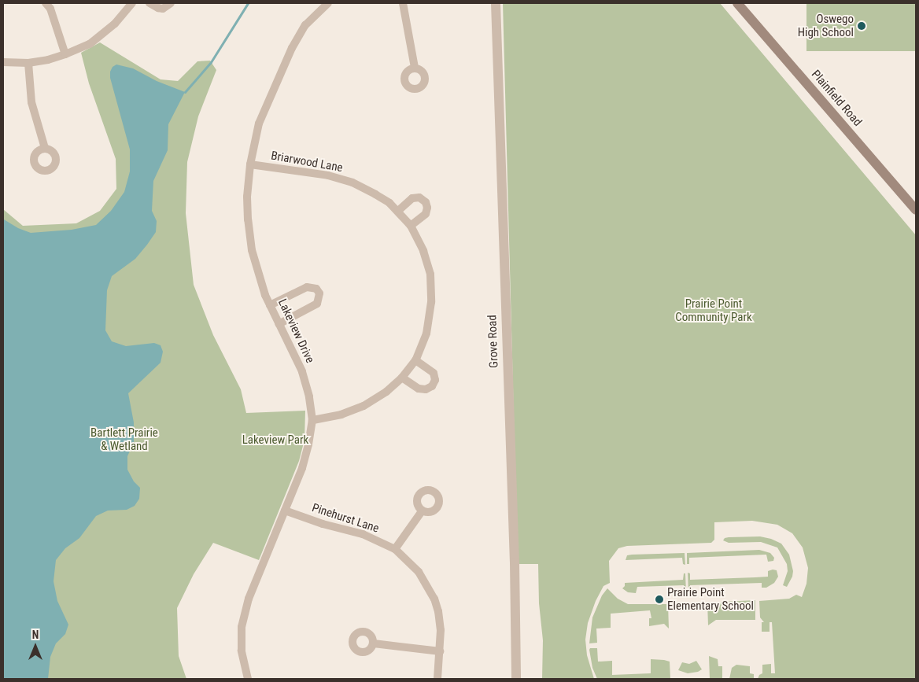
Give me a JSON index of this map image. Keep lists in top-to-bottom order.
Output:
{
  "streets": {
    "main road": ["Plainfield Road"],
    "street": [
      "Briarwood Lane",
      "Lakeview Drive",
      "Grove Road",
      "Pinehurst Lane"
    ]
  },
  "crossings": [
    ["Briarwood Lane", "Lakeview Drive"],
    ["Lakeview Drive", "Pinehurst Lane"]
  ],
  "parks": ["Prairie Point Community Park", "Bartlett Prairie & Wetland", "Lakeview Park"],
  "places": ["Oswego High School", "Prairie Point Elementary School"],
  "north": "top"
}
